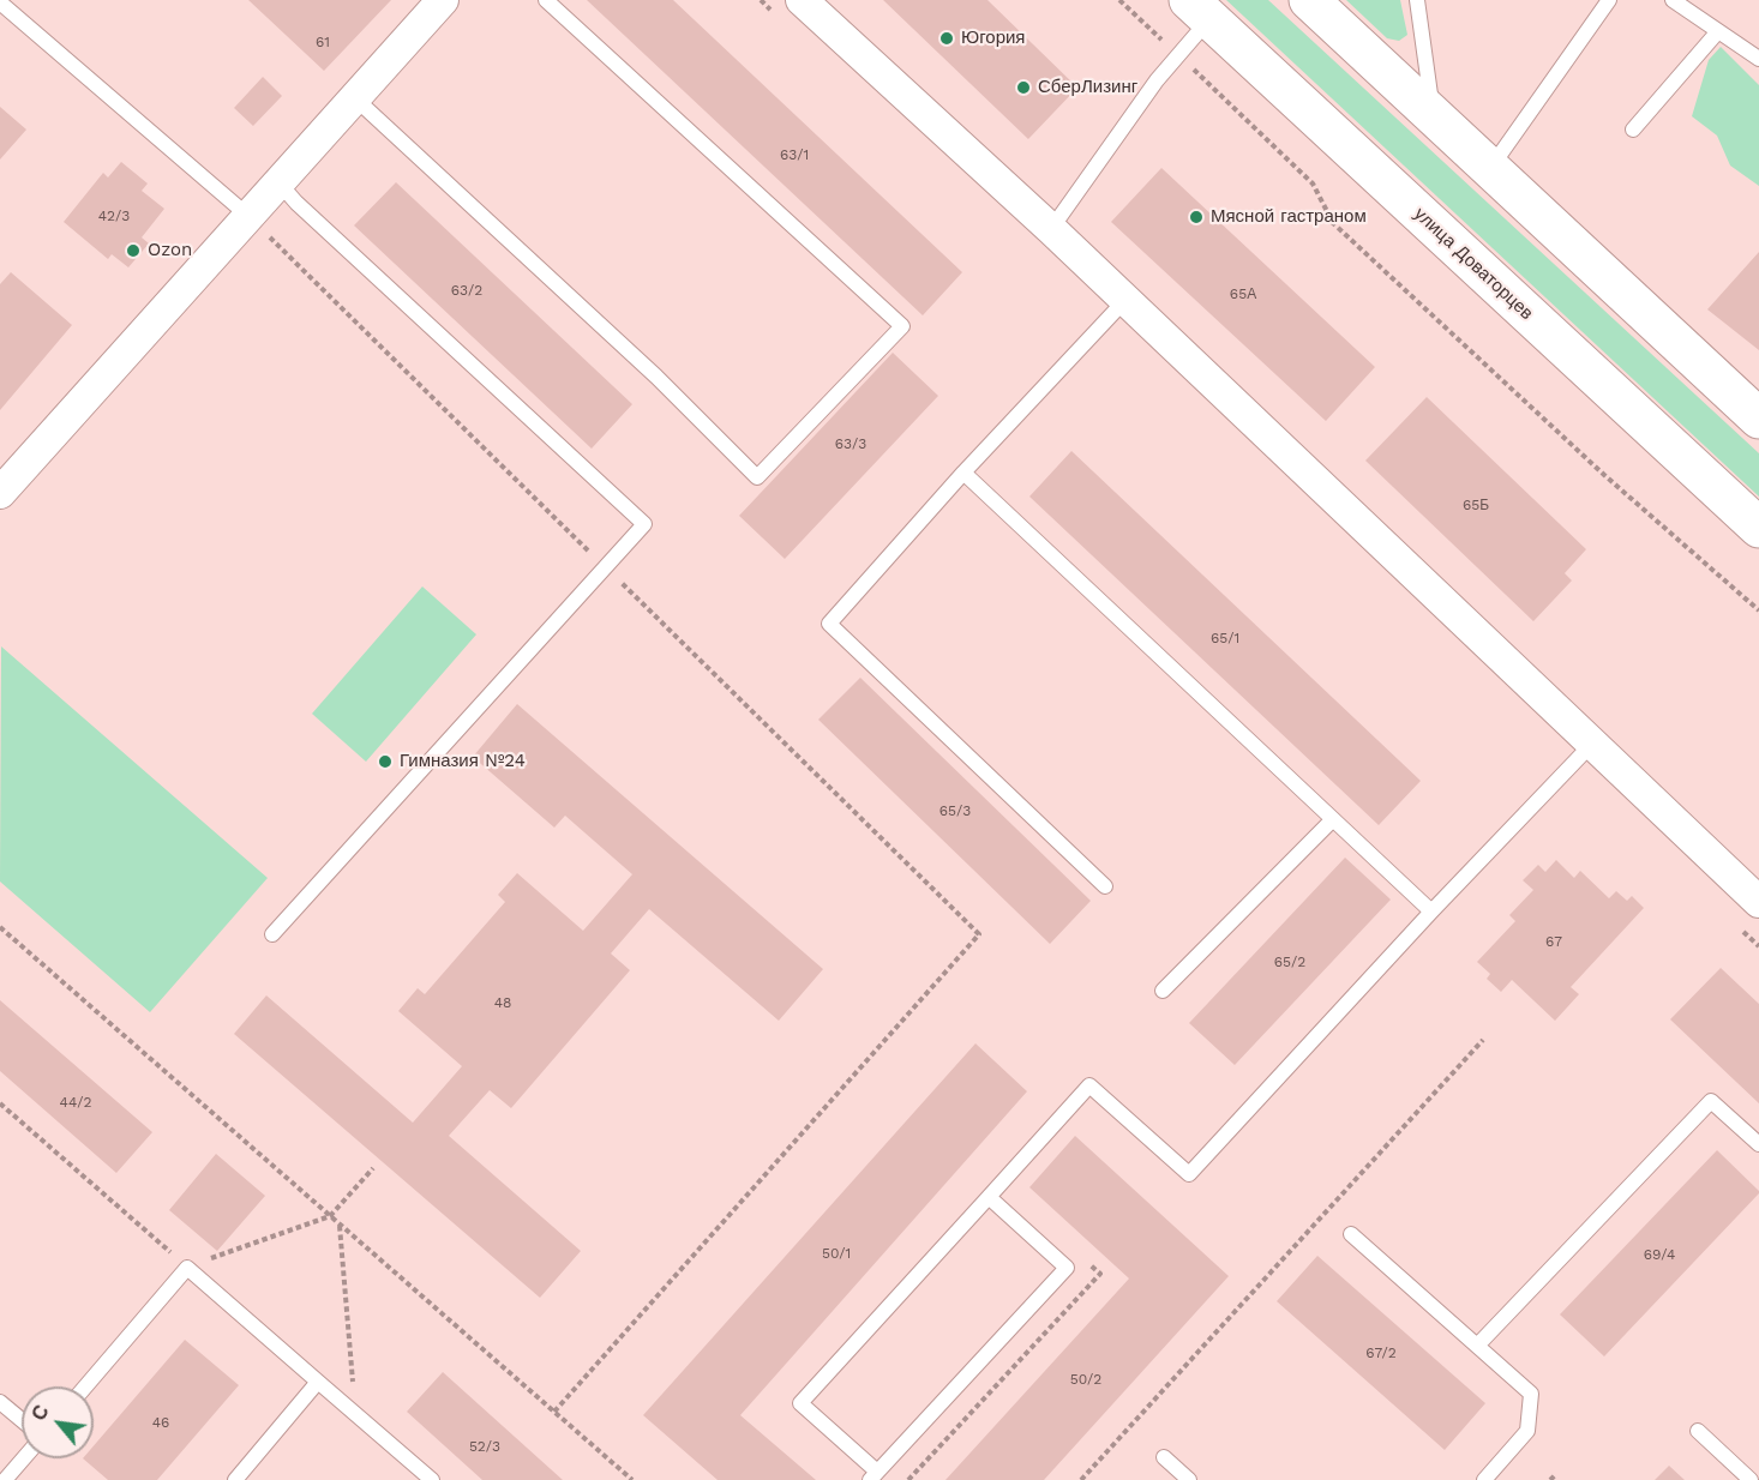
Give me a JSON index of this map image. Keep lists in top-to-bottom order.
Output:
{
  "streets": {
    "main road": ["улица Доваторцев"]
  },
  "places": [
    "Югория",
    "СберЛизинг",
    "Мясной гастраном",
    "Ozon",
    "Гимназия №24"
  ],
  "house_numbers": [
    "61",
    "63/1",
    "42/3",
    "63/2",
    "65А",
    "63/3",
    "65Б",
    "65/1",
    "65/3",
    "67",
    "65/2",
    "48",
    "44/2",
    "50/1",
    "69/4",
    "67/2",
    "50/2",
    "46",
    "52/3"
  ],
  "north": "top left"
}
